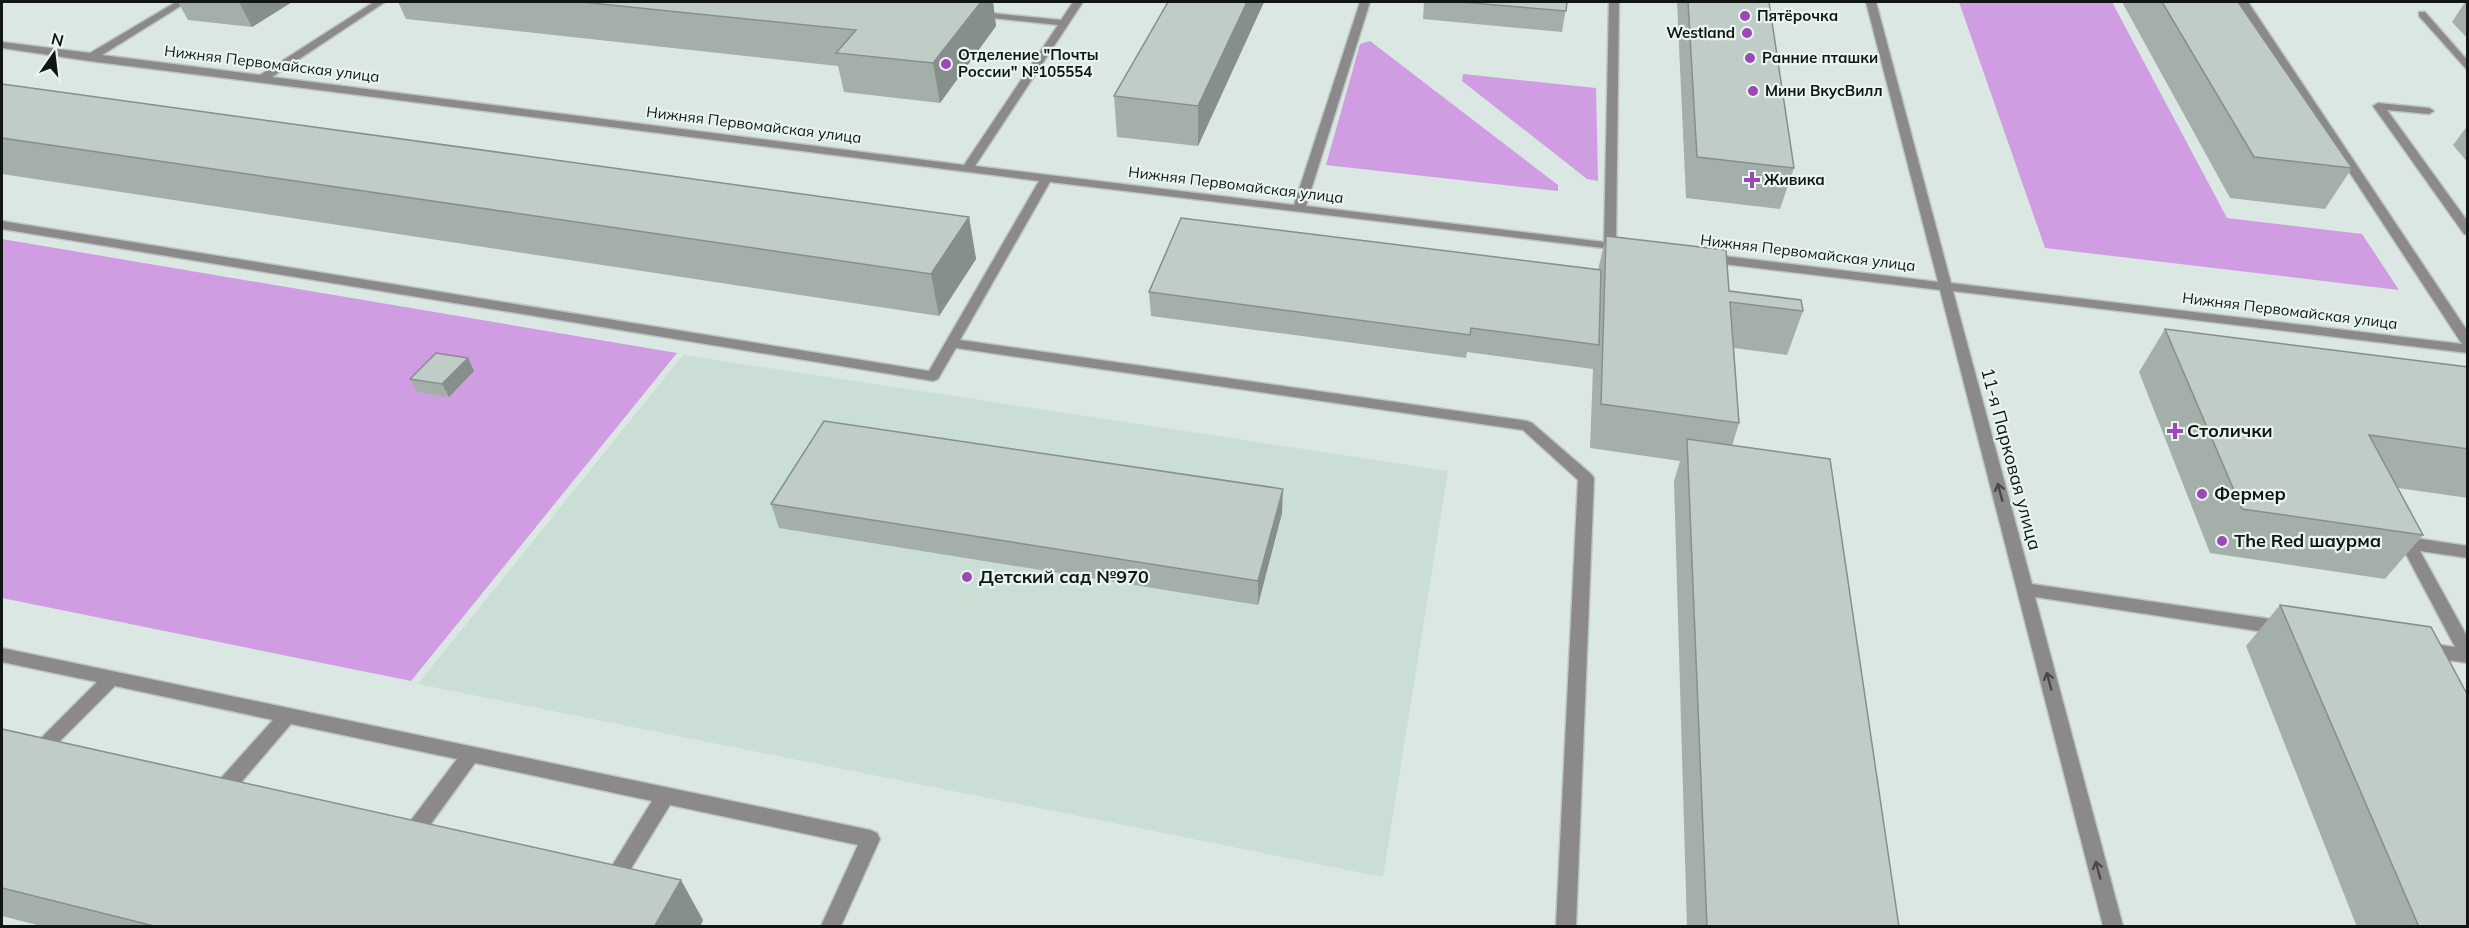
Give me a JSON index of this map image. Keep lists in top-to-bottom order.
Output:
{
  "streets": {
    "street": ["Нижняя Первомайская улица", "11-я Парковая улица"]
  },
  "crossings": [
    ["Нижняя Первомайская улица", "11-я Парковая улица"]
  ],
  "one_way": ["11-я Парковая улица"],
  "places": {
    "other": [
      "Пятёрочка",
      "Westland",
      "Ранние пташки",
      "Отделение \"Почты России\" №105554",
      "Мини ВкусВилл",
      "Фермер",
      "The Red шаурма",
      "Детский сад №970"
    ],
    "health": ["Живика", "Столички"]
  },
  "north": "top"
}
